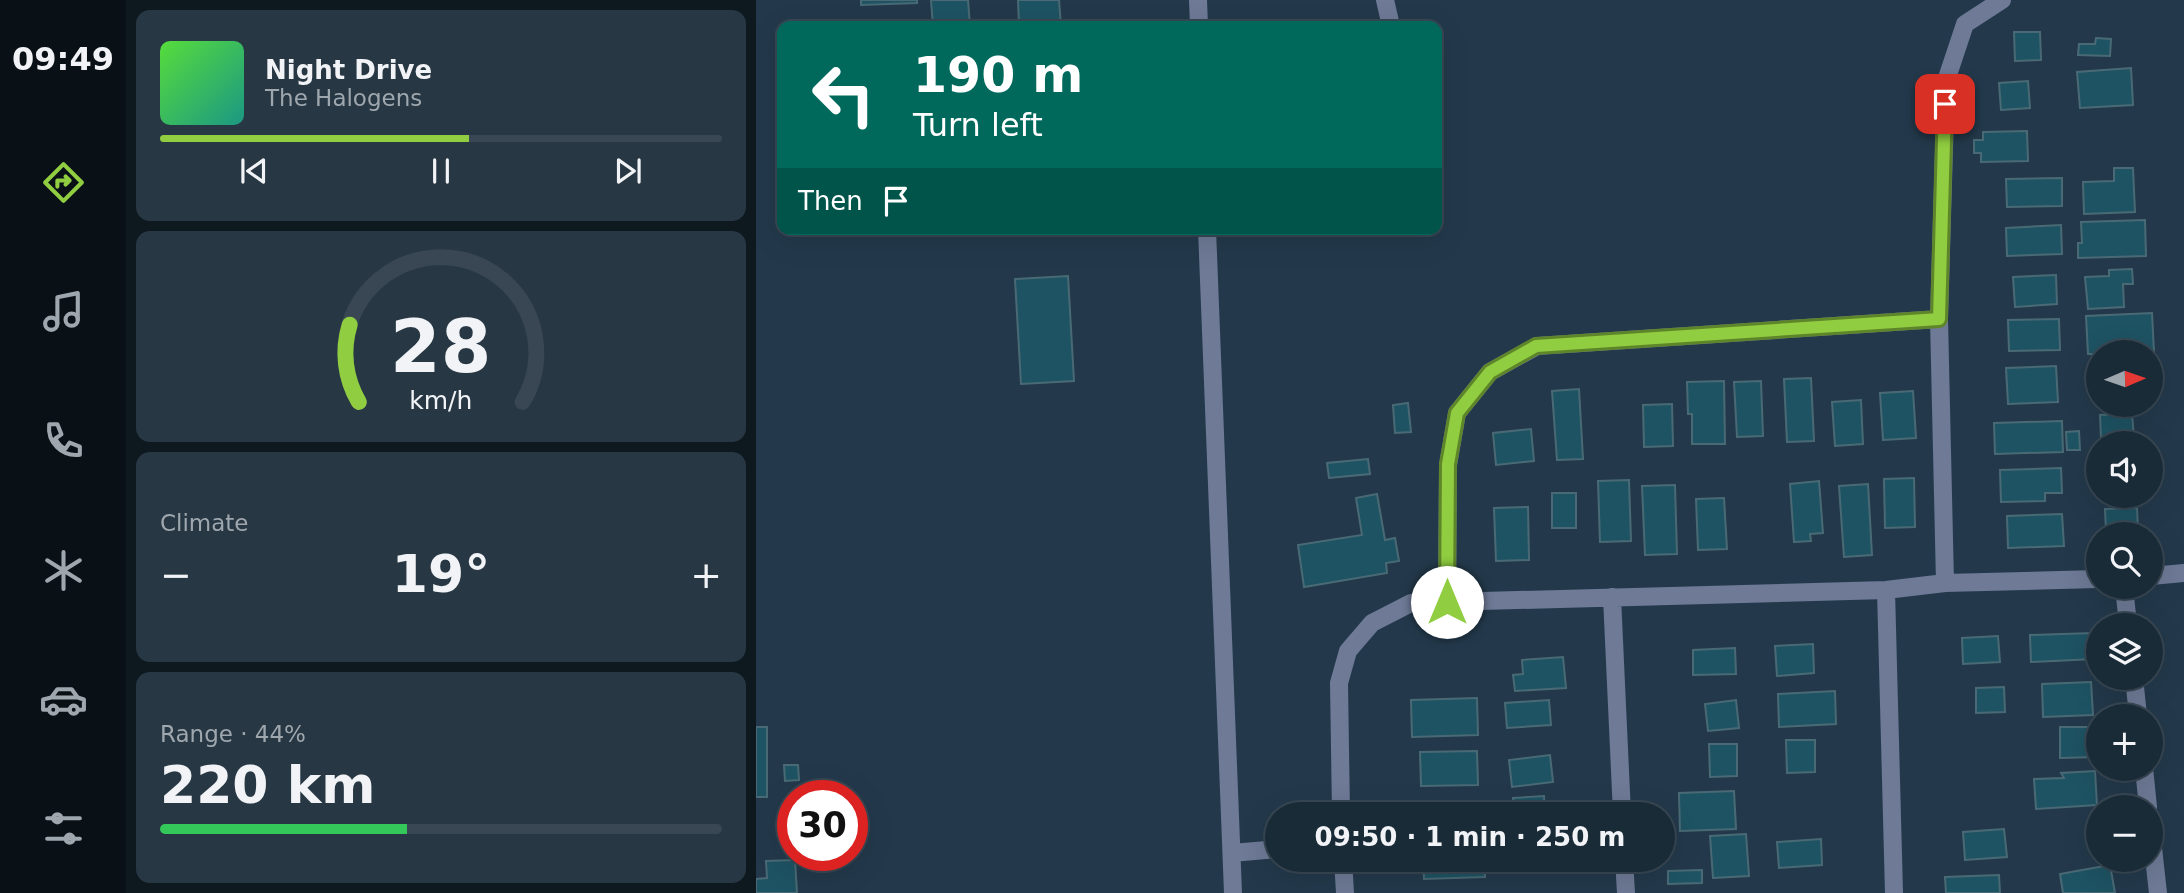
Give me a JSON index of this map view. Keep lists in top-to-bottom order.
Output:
{
  "north": "right",
  "page": {
    "tabs": "09:49",
    "turn": ["190 m", "Turn left"],
    "song": ["Night Drive", "The Halogens"],
    "then": "Then",
    "map_buttons": ["+", "−"],
    "tile": [
      "Climate",
      ["Range · 44%", "220 km"]
    ],
    "heat": ["−", "19°", "+"],
    "limit": "30",
    "trip": "09:50 · 1 min · 250 m",
    "gauge": ["28", "km/h"]
  }
}
